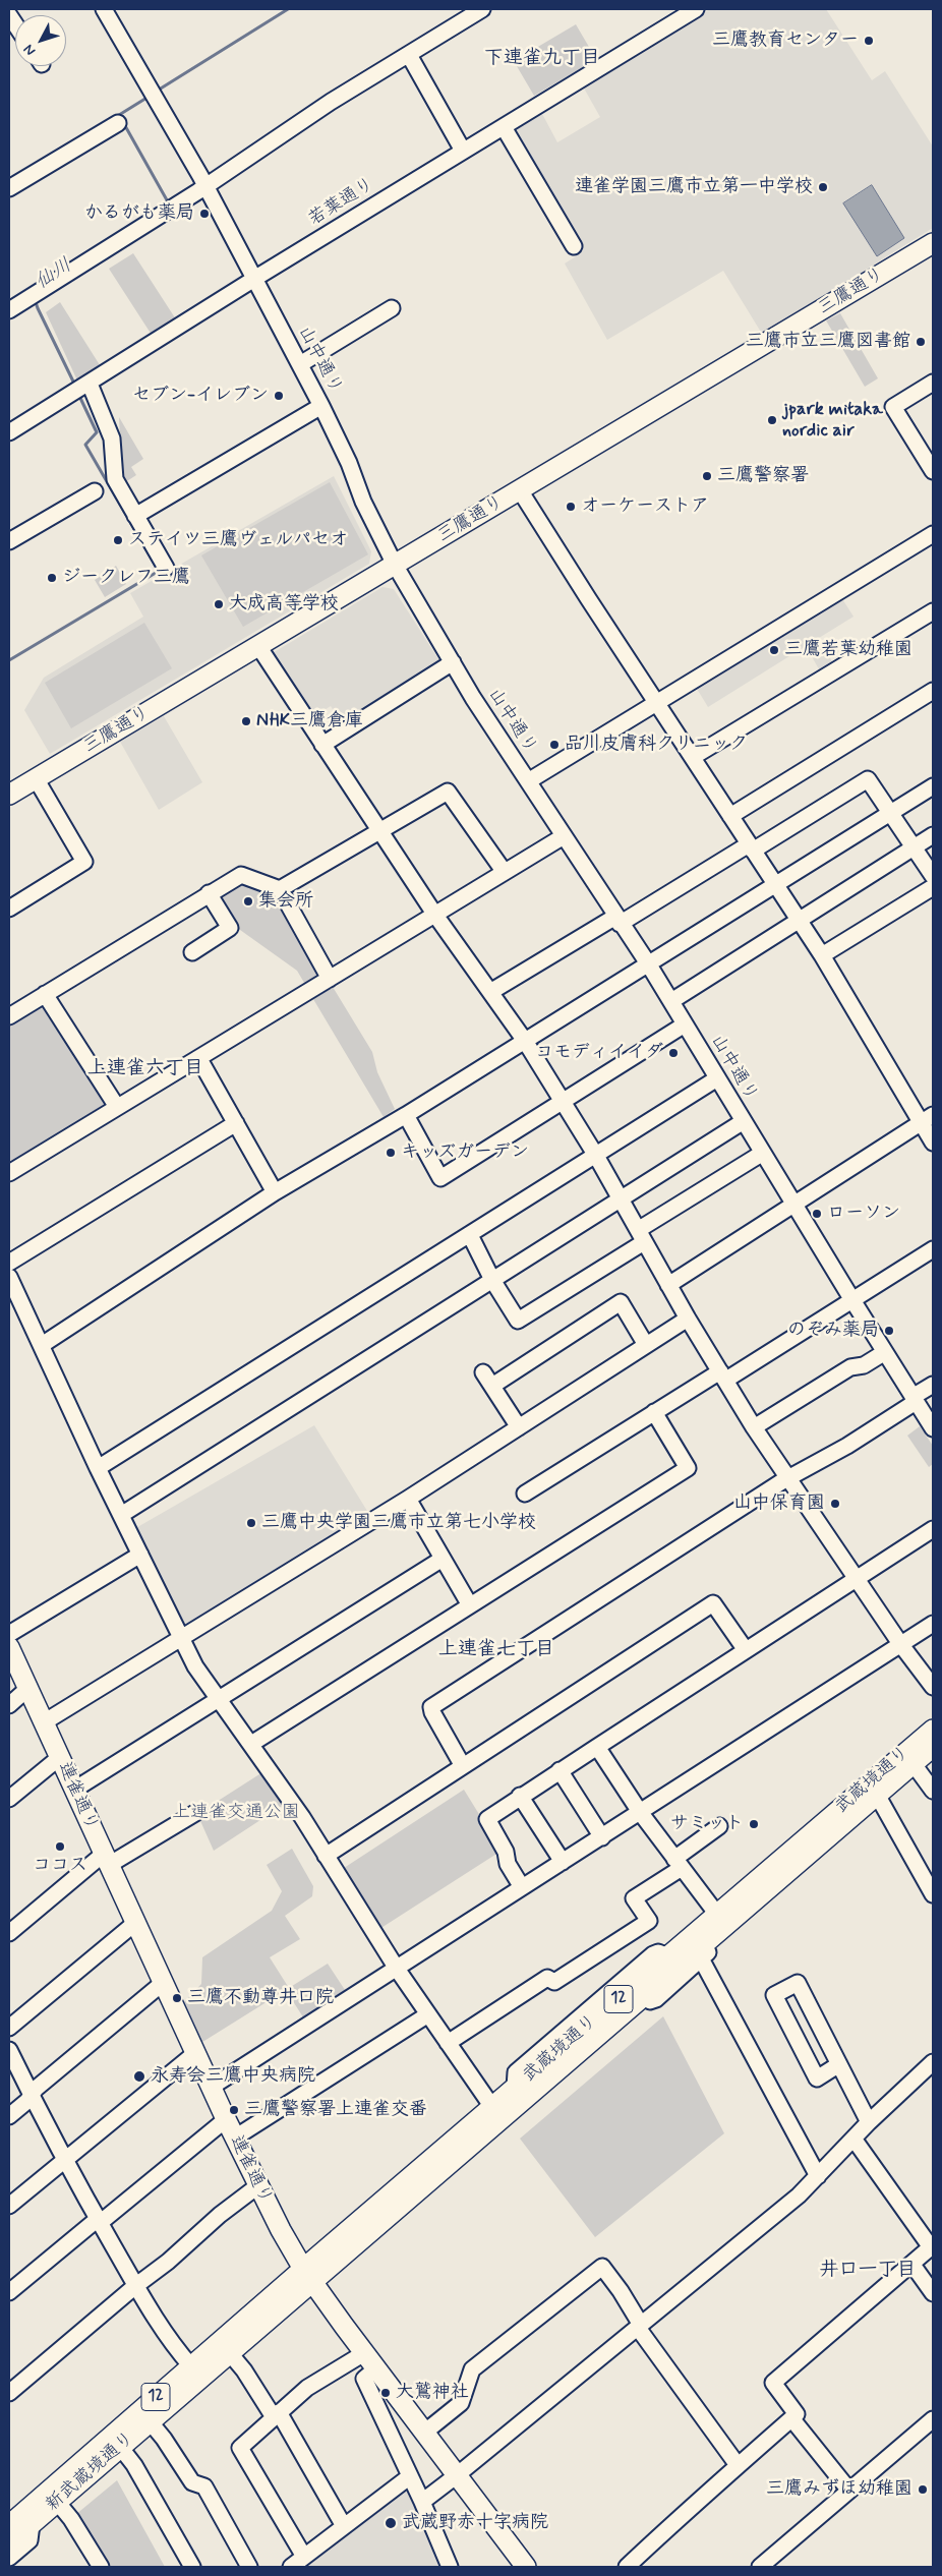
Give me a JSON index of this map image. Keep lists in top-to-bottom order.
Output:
{
  "streets": {
    "main road": [
      "三鷹通り",
      "武蔵境通り",
      "連雀通り",
      "12",
      "新武蔵境通り"
    ],
    "street": ["若葉通り", "山中通り"]
  },
  "crossings": [
    ["若葉通り", "山中通り"],
    ["三鷹通り", "山中通り"],
    ["武蔵境通り", "連雀通り"],
    ["武蔵境通り", "新武蔵境通り"],
    ["連雀通り", "新武蔵境通り"]
  ],
  "districts": [
    "下連雀九丁目",
    "上連雀六丁目",
    "上連雀七丁目",
    "井口一丁目"
  ],
  "water": ["仙川"],
  "parks": ["上連雀交通公園"],
  "places": [
    "三鷹教育センター",
    "連雀学園三鷹市立第一中学校",
    "かるがも薬局",
    "三鷹市立三鷹図書館",
    "セブン-イレブン",
    "jpark mitaka nordic air",
    "三鷹警察署",
    "オーケーストア",
    "ステイツ三鷹ヴェルパセオ",
    "ジークレフ三鷹",
    "大成高等学校",
    "三鷹若葉幼稚園",
    "NHK三鷹倉庫",
    "品川皮膚科クリニック",
    "集会所",
    "コモディイイダ",
    "キッズガーデン",
    "ローソン",
    "のぞみ薬局",
    "山中保育園",
    "三鷹中央学園三鷹市立第七小学校",
    "サミット",
    "ココス",
    "三鷹不動尊井口院",
    "永寿会三鷹中央病院",
    "三鷹警察署上連雀交番",
    "大鷲神社",
    "三鷹みずほ幼稚園",
    "武蔵野赤十字病院"
  ],
  "north": "bottom left"
}
